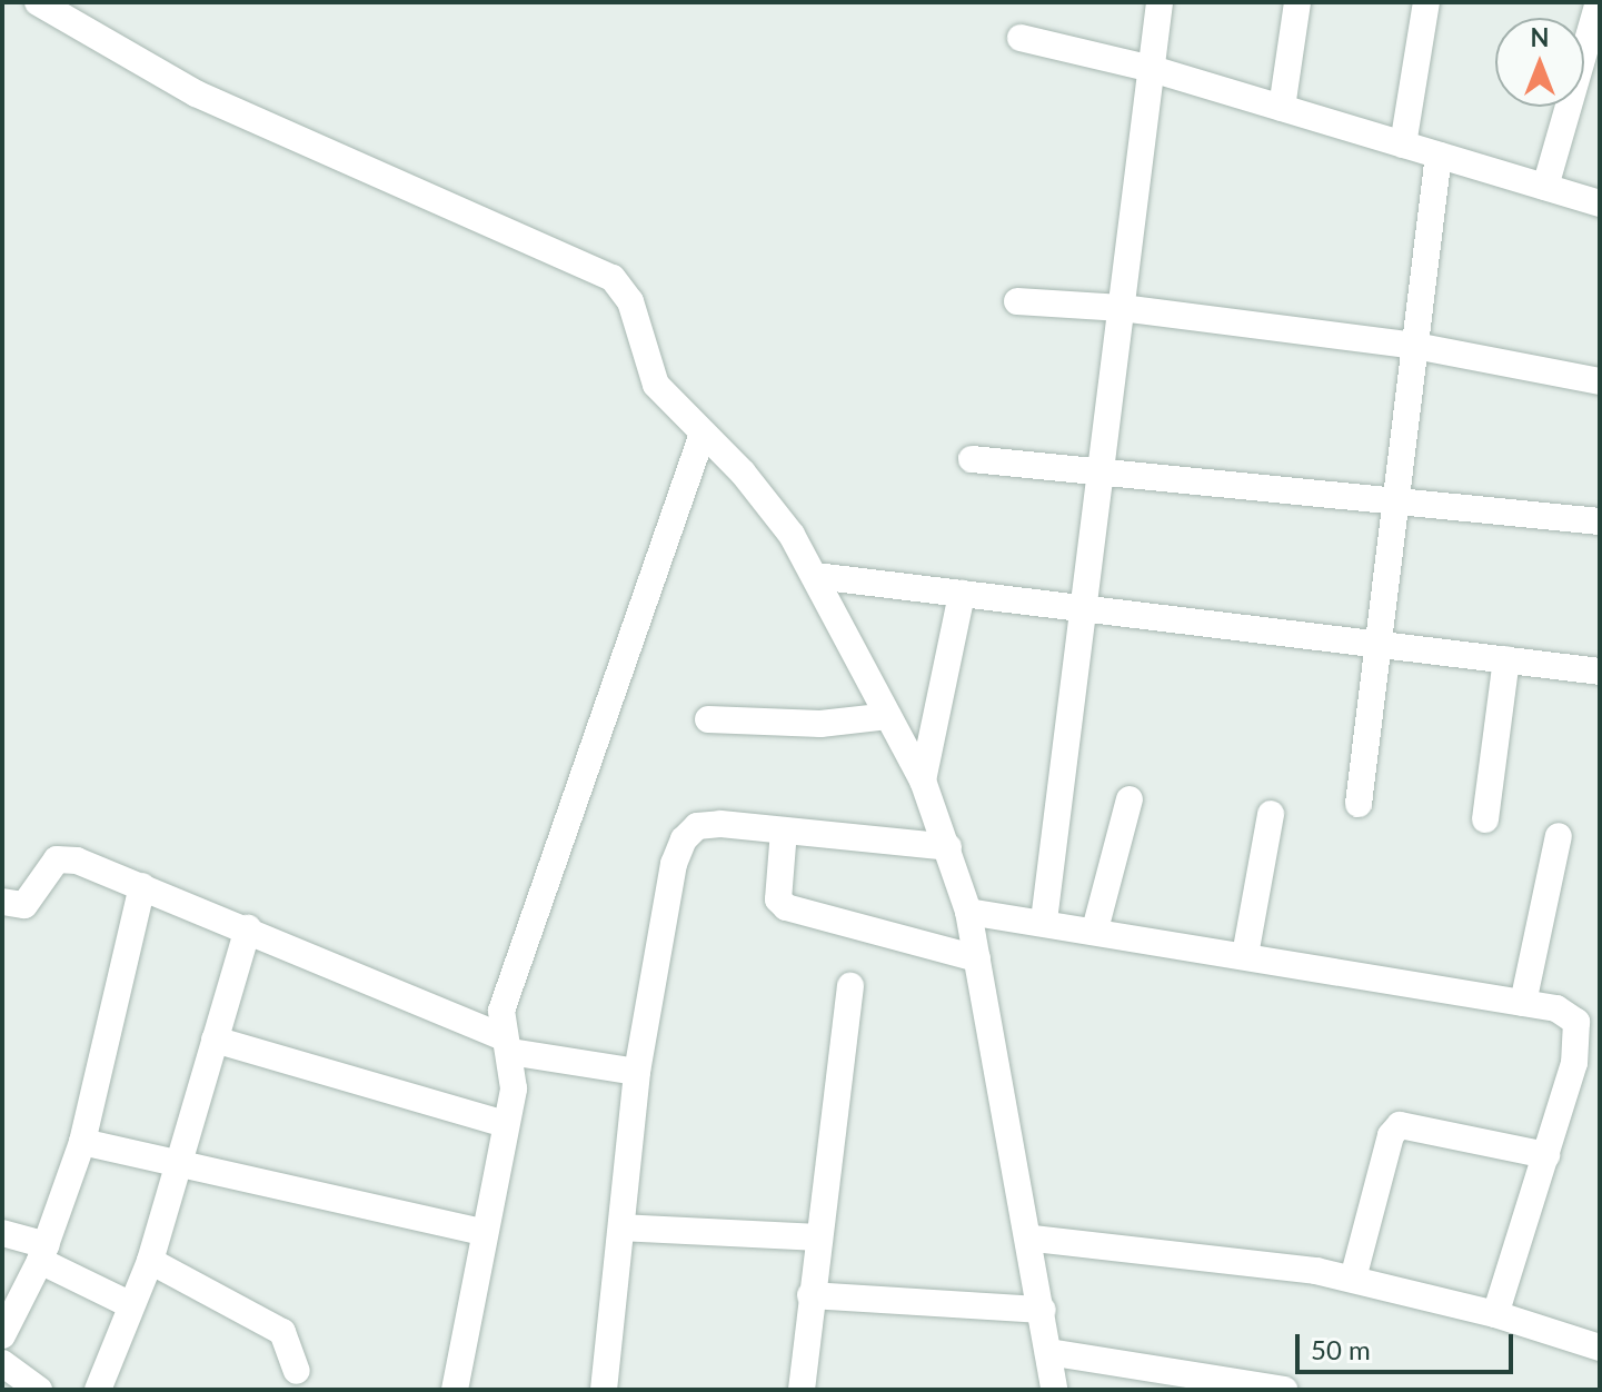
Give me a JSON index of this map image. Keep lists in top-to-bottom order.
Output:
{
  "scale_bar": "50 m",
  "north": "top"
}
